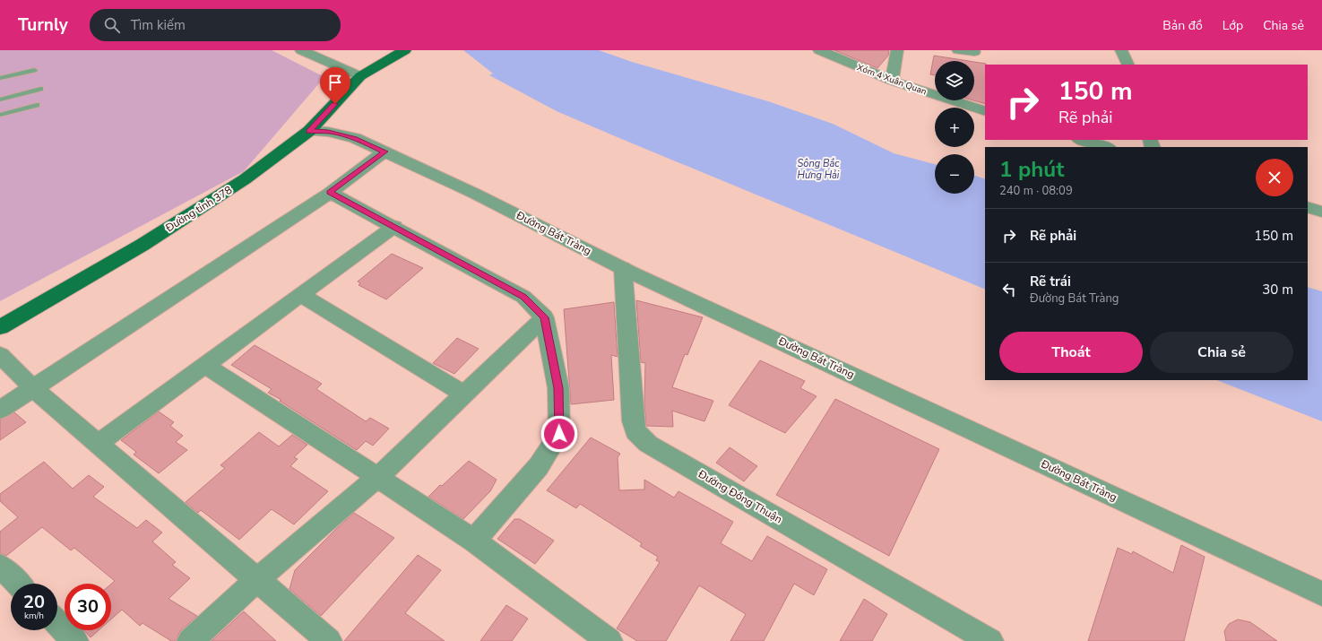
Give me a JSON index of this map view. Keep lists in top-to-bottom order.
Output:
{
  "streets": {
    "main road": ["Đường tỉnh 378"],
    "street": ["Xóm 4 Xuân Quan", "Đường Bát Tràng", "Đường Đồng Thuận"]
  },
  "crossings": [
    ["Đường tỉnh 378", "Đường Bát Tràng"],
    ["Đường Bát Tràng", "Đường Đồng Thuận"]
  ],
  "water": ["Sông Bắc Hưng Hải"],
  "page": {
    "header": "Turnly",
    "search": "Tìm kiếm",
    "nav": ["Bản đồ", "Lớp", "Chia sẻ"],
    "map_buttons": ["+", "−"],
    "turn": ["150 m", "Rẽ phải"],
    "heading": ["1 phút", "240 m · 08:09"],
    "list": [
      {
        "name": "Rẽ phải",
        "value": "150 m"
      },
      {
        "name": "Rẽ trái",
        "note": "Đường Bát Tràng",
        "value": "30 m"
      }
    ],
    "buttons": ["Thoát", "Chia sẻ"],
    "speed": "20 km/h",
    "limit": "30"
  }
}
